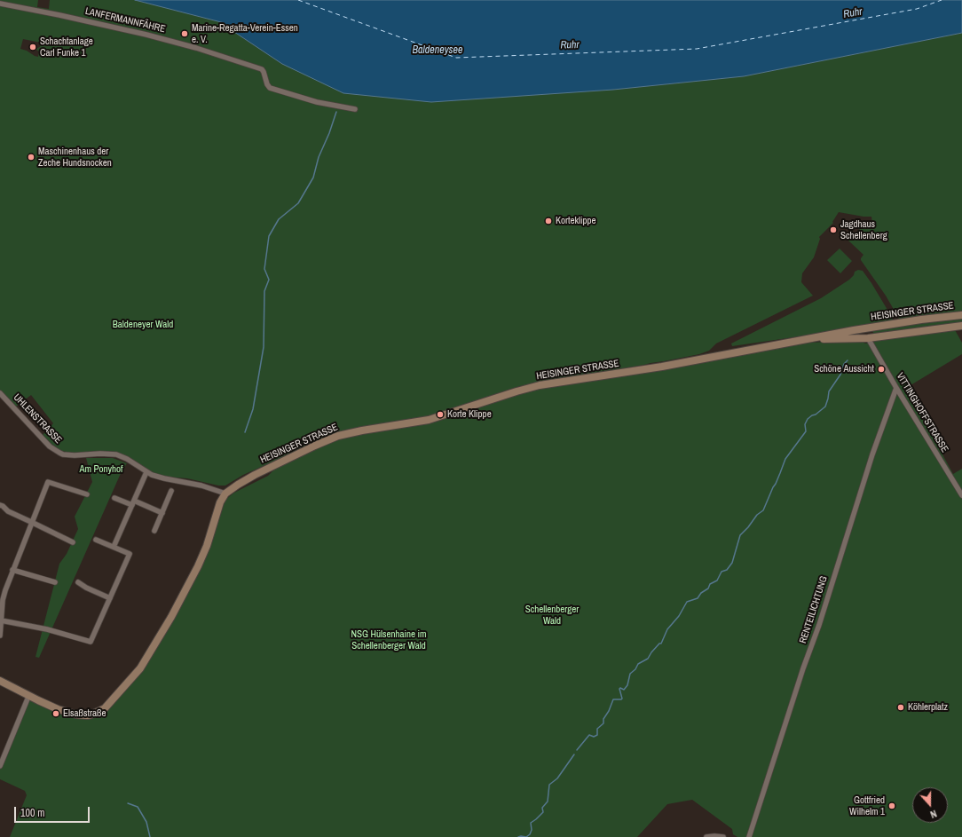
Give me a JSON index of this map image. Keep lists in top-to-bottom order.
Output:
{
  "streets": {
    "main road": ["HEISINGER STRASSE"],
    "street": [
      "LANFERMANNFÄHRE",
      "VITTINGHOFFSTRASSE",
      "UHLENSTRASSE",
      "RENTEILICHTUNG"
    ]
  },
  "crossings": [
    ["HEISINGER STRASSE", "VITTINGHOFFSTRASSE"],
    ["HEISINGER STRASSE", "UHLENSTRASSE"],
    ["VITTINGHOFFSTRASSE", "RENTEILICHTUNG"]
  ],
  "water": ["Ruhr", "Baldeneysee"],
  "parks": [
    "Baldeneyer Wald",
    "Am Ponyhof",
    "Schellenberger Wald",
    "NSG Hülsenhaine im Schellenberger Wald"
  ],
  "places": [
    "Marine-Regatta-Verein-Essen e. V.",
    "Schachtanlage Carl Funke 1",
    "Maschinenhaus der Zeche Hundsnocken",
    "Korteklippe",
    "Jagdhaus Schellenberg",
    "Schöne Aussicht",
    "Korte Klippe",
    "Köhlerplatz",
    "Elsaßstraße",
    "Gottfried Wilhelm 1"
  ],
  "scale_bar": "100 m",
  "north": "bottom"
}
